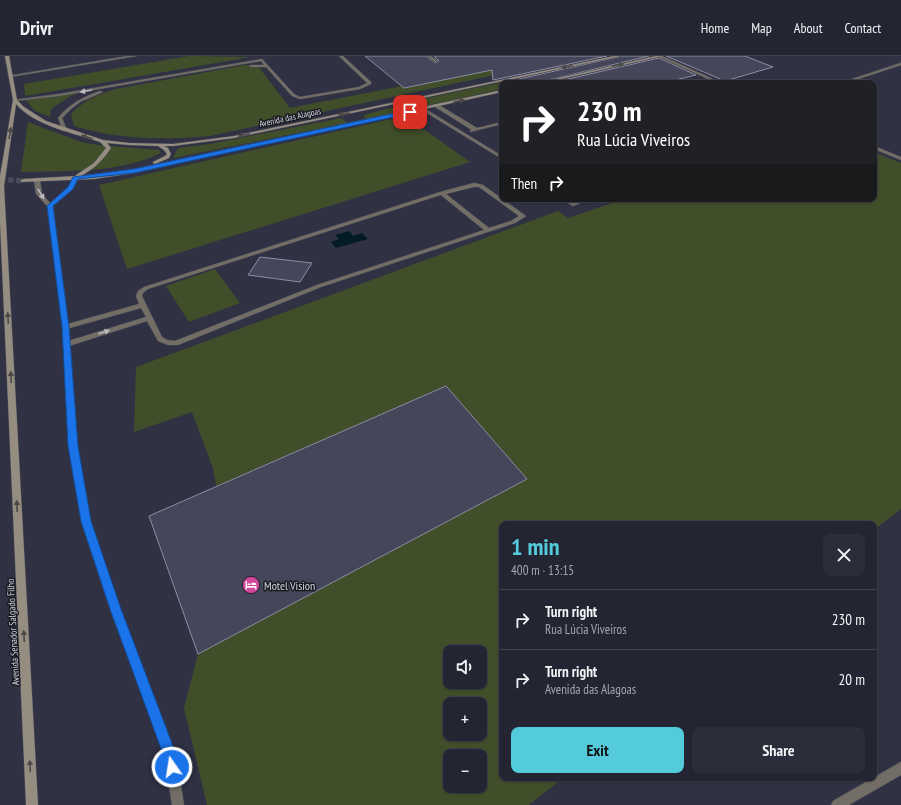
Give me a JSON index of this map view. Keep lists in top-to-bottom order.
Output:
{
  "streets": {
    "main road": ["Avenida das Alagoas", "Avenida Senador Salgado Filho"]
  },
  "crossings": [
    ["Avenida das Alagoas", "Avenida Senador Salgado Filho"]
  ],
  "one_way": ["Avenida Senador Salgado Filho"],
  "places": {
    "hotel": ["Motel Vision"]
  },
  "page": {
    "header": "Drivr",
    "nav": [
      "Home",
      "Map",
      "About",
      "Contact"
    ],
    "turn": ["230 m", "Rua Lúcia Viveiros"],
    "then": "Then",
    "heading": ["1 min", "400 m · 13:15"],
    "list": [
      {
        "name": "Turn right",
        "note": "Rua Lúcia Viveiros",
        "value": "230 m"
      },
      {
        "name": "Turn right",
        "note": "Avenida das Alagoas",
        "value": "20 m"
      }
    ],
    "map_buttons": ["+", "−"],
    "buttons": ["Exit", "Share"]
  }
}
